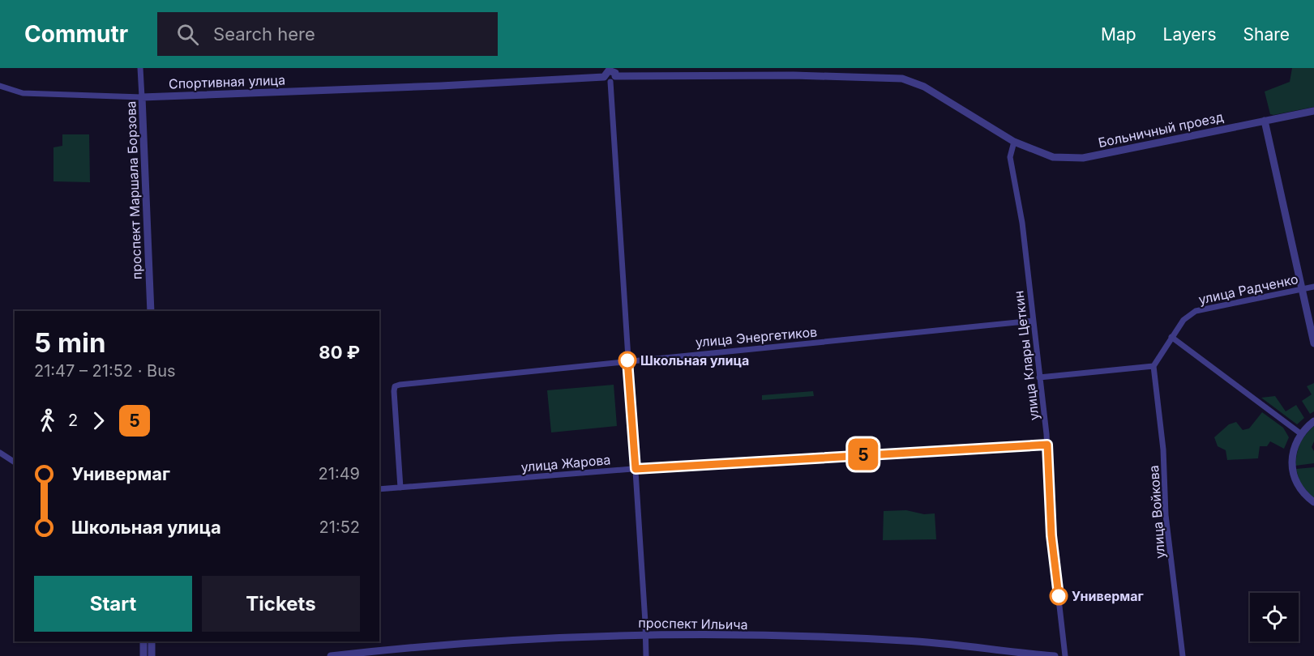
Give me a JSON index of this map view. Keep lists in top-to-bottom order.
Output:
{
  "streets": {
    "street": [
      "Спортивная улица",
      "Больничный проезд",
      "проспект Маршала Борзова",
      "улица Радченко",
      "улица Энергетиков",
      "улица Клары Цеткин",
      "улица Жарова",
      "улица Войкова",
      "проспект Ильича"
    ]
  },
  "crossings": [
    ["Спортивная улица", "Больничный проезд"],
    ["Спортивная улица", "проспект Маршала Борзова"],
    ["Спортивная улица", "улица Клары Цеткин"],
    ["Больничный проезд", "улица Клары Цеткин"],
    ["улица Радченко", "улица Войкова"],
    ["улица Энергетиков", "улица Клары Цеткин"],
    ["улица Энергетиков", "улица Жарова"],
    ["улица Клары Цеткин", "улица Жарова"]
  ],
  "places": ["Школьная улица", "Универмаг"],
  "lines": ["bus line 5"],
  "page": {
    "header": "Commutr",
    "search": "Search here",
    "nav": ["Map", "Layers", "Share"],
    "on_map": "5",
    "heading": ["5 min", "21:47 – 21:52 · Bus", "80 ₽"],
    "legs": ["2", "5"],
    "list": [
      {
        "name": "Универмаг",
        "value": "21:49"
      },
      {
        "name": "Школьная улица",
        "value": "21:52"
      }
    ],
    "buttons": ["Start", "Tickets"]
  }
}
